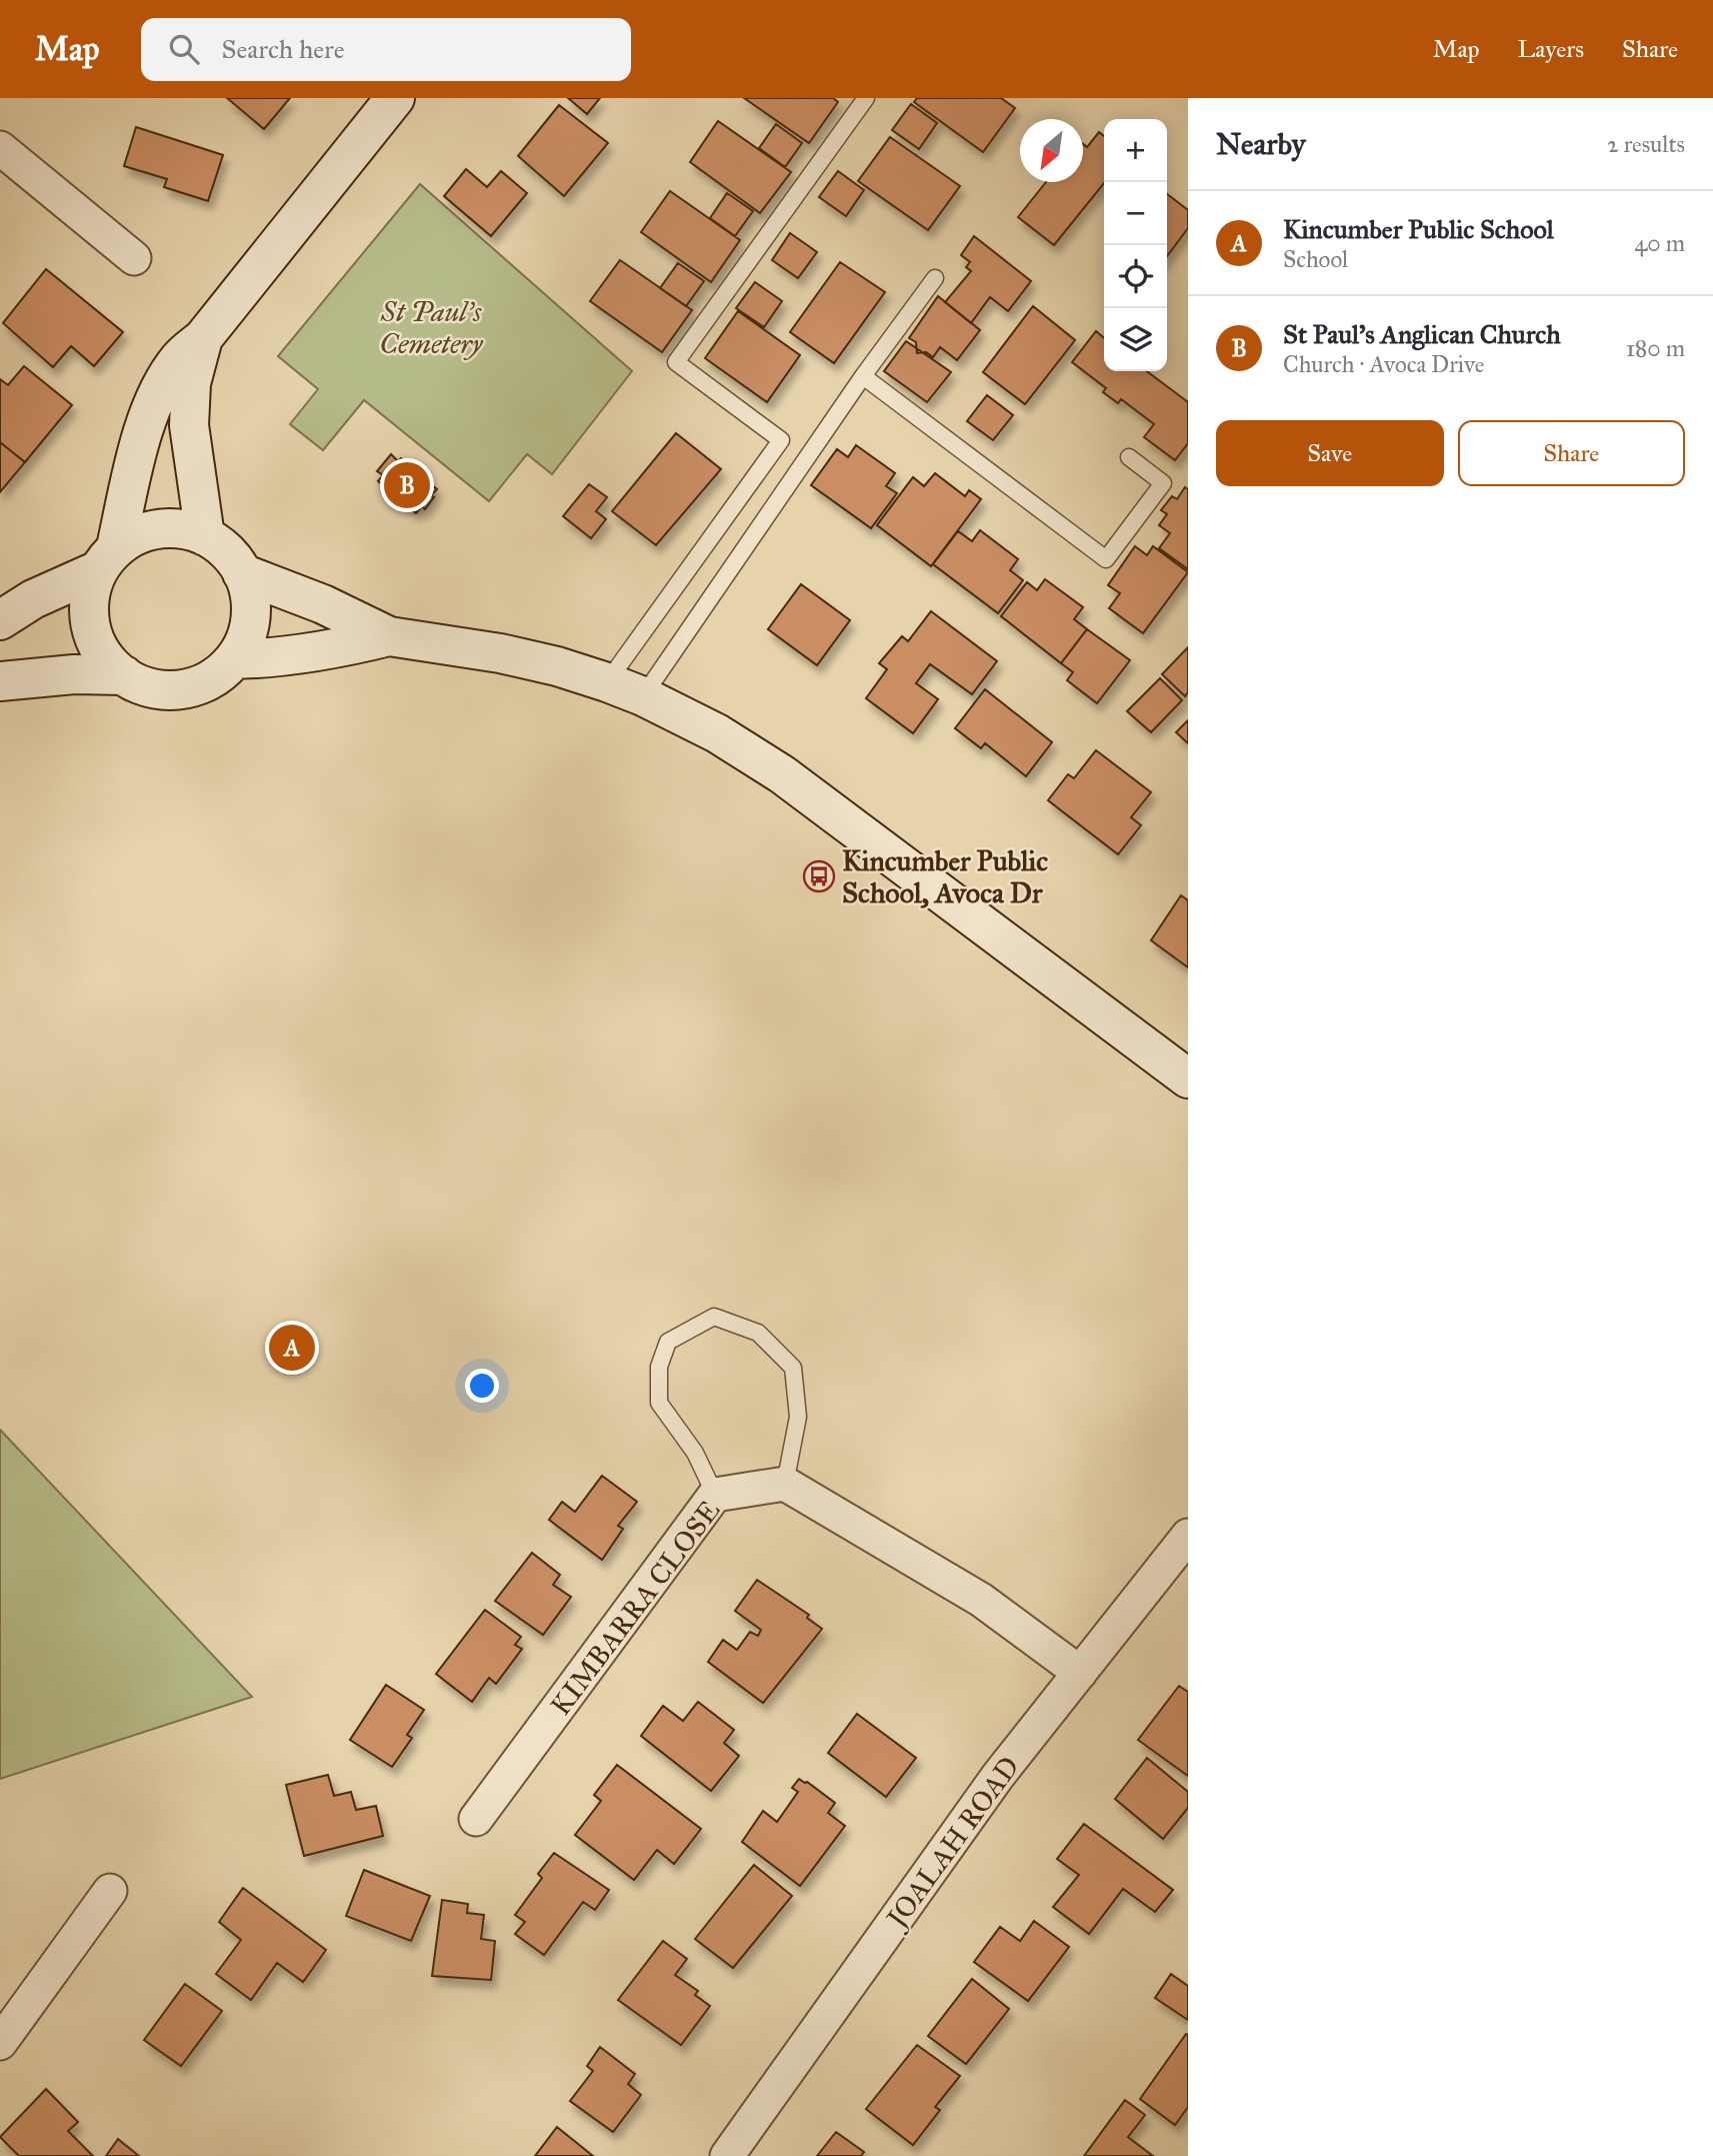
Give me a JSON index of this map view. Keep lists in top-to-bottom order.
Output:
{
  "streets": {
    "street": ["KIMBARRA CLOSE", "JOALAH ROAD"]
  },
  "parks": ["St Paul's Cemetery"],
  "places": {
    "bus stop": ["Kincumber Public School, Avoca Dr"]
  },
  "north": "bottom left",
  "page": {
    "header": "Map",
    "search": "Search here",
    "nav": ["Map", "Layers", "Share"],
    "heading": ["Nearby", "2 results"],
    "map_buttons": ["+", "−"],
    "list": [
      {
        "mark": "A",
        "name": "Kincumber Public School",
        "note": "School",
        "value": "40 m"
      },
      {
        "mark": "B",
        "name": "St Paul's Anglican Church",
        "note": "Church · Avoca Drive",
        "value": "180 m"
      }
    ],
    "buttons": ["Save", "Share"],
    "pins": ["B", "A"]
  }
}
